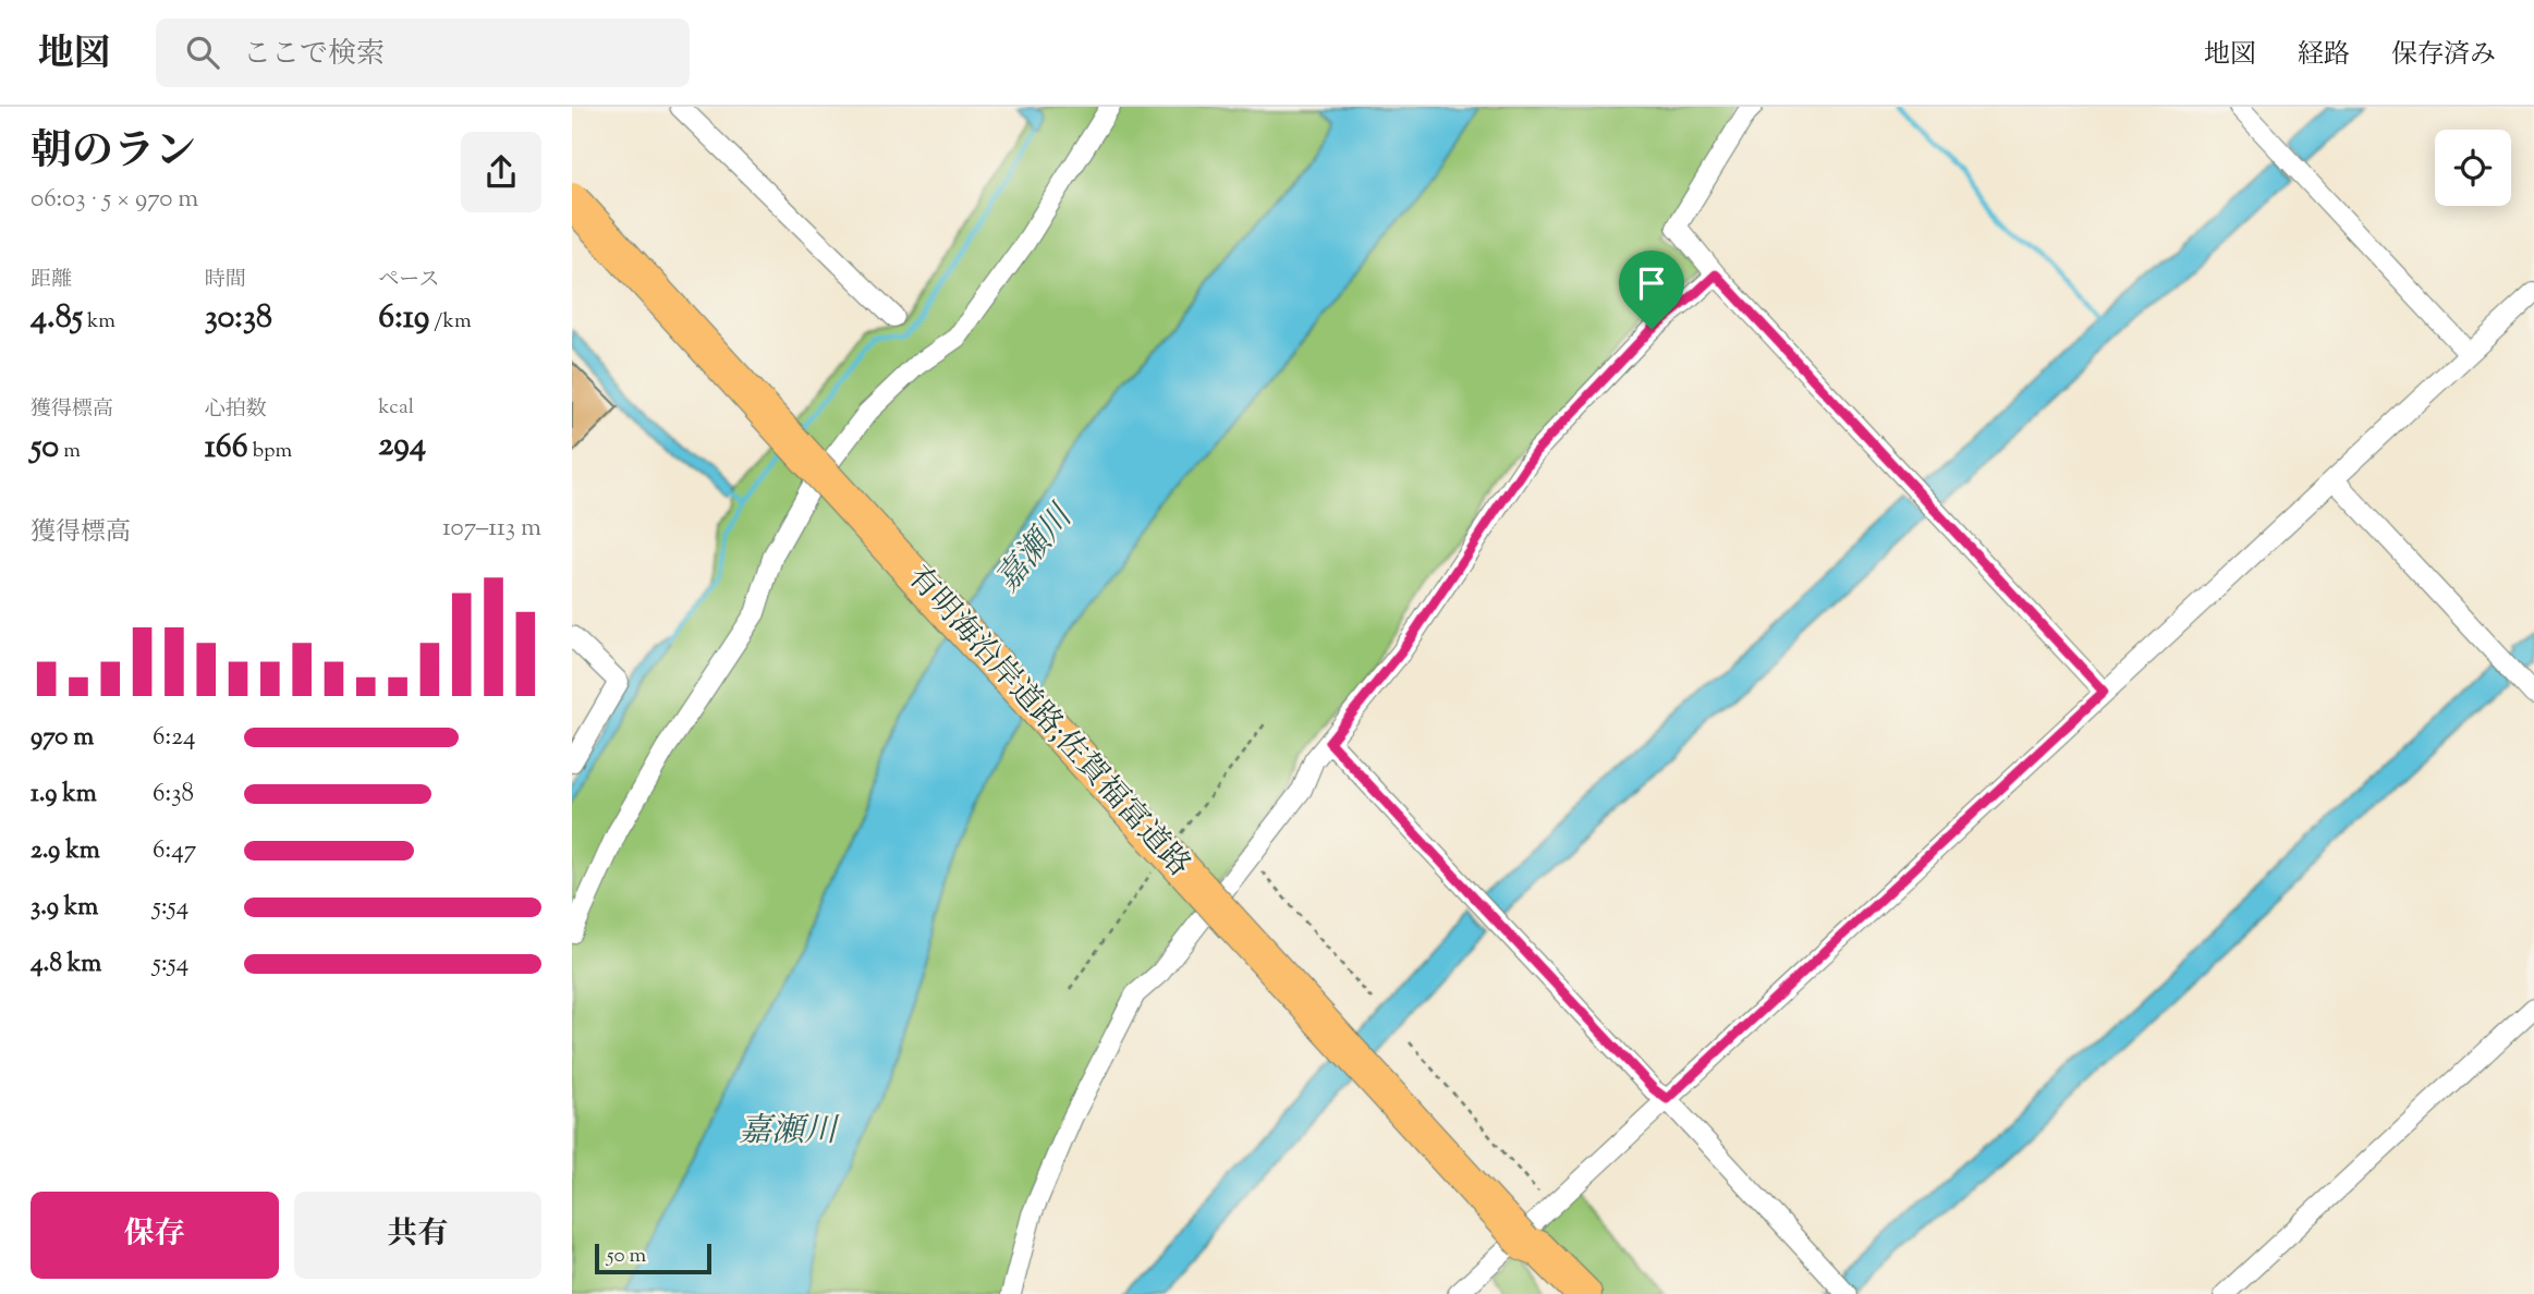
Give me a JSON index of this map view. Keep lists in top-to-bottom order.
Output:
{
  "streets": {
    "highway": ["有明海沿岸道路;佐賀福富道路"]
  },
  "water": ["嘉瀬川"],
  "scale_bar": "50 m",
  "page": {
    "header": "地図",
    "search": "ここで検索",
    "nav": ["地図", "経路", "保存済み"],
    "heading": ["朝のラン", "06:03 · 5 × 970 m"],
    "stats": [
      ["距離", "4.85 km"],
      ["時間", "30:38"],
      ["ペース", "6:19 /km"],
      ["獲得標高", "50 m"],
      ["心拍数", "166 bpm"],
      ["kcal", "294"]
    ],
    "chart": ["獲得標高", "107–113 m"],
    "list": [
      {
        "name": "970 m",
        "note": "6:24"
      },
      {
        "name": "1.9 km",
        "note": "6:38"
      },
      {
        "name": "2.9 km",
        "note": "6:47"
      },
      {
        "name": "3.9 km",
        "note": "5:54"
      },
      {
        "name": "4.8 km",
        "note": "5:54"
      }
    ],
    "buttons": ["保存", "共有"],
    "scale": "50 m"
  }
}
